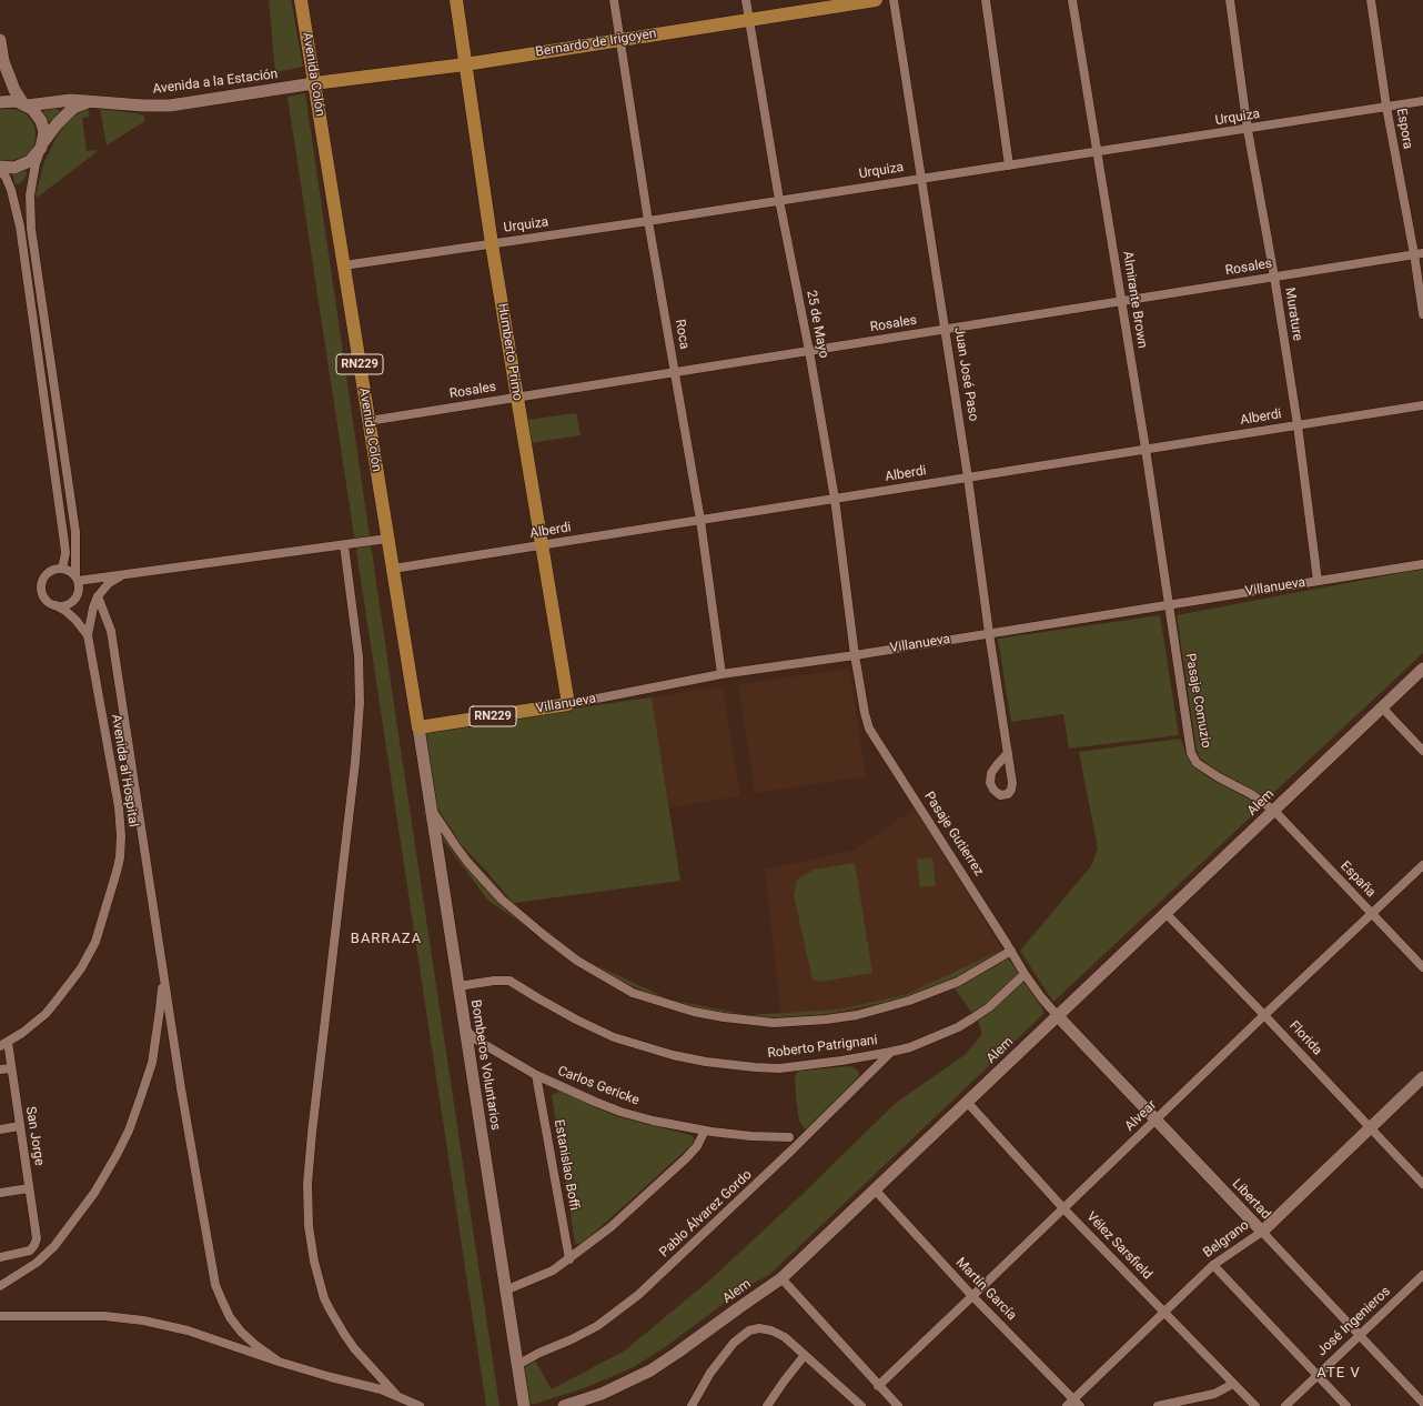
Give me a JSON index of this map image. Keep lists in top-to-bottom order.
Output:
{
  "streets": {
    "main road": [
      "Bernardo de Irigoyen",
      "Avenida Colón",
      "Avenida a la Estación",
      "Humberto Primo",
      "RN229",
      "Villanueva",
      "Alem",
      "Bomberos Voluntarios",
      "Libertad",
      "Belgrano"
    ],
    "street": [
      "Urquiza",
      "Espora",
      "Rosales",
      "Almirante Brown",
      "Murature",
      "25 de Mayo",
      "Roca",
      "Juan José Paso",
      "Alberdi",
      "Pasaje Comuzio",
      "Avenida al Hospital",
      "Pasaje Gutierrez",
      "España",
      "Florida",
      "Roberto Patrignani",
      "Carlos Gericke",
      "Alvear",
      "San Jorge",
      "Estanislao Boffi",
      "Pablo Álvarez Gordo",
      "Vélez Sarsfield",
      "Martín García",
      "José Ingenieros"
    ]
  },
  "crossings": [
    ["Bernardo de Irigoyen", "Avenida Colón"],
    ["Bernardo de Irigoyen", "Avenida a la Estación"],
    ["Bernardo de Irigoyen", "25 de Mayo"],
    ["Bernardo de Irigoyen", "Roca"],
    ["Bernardo de Irigoyen", "Humberto Primo"],
    ["Avenida Colón", "Avenida a la Estación"],
    ["Avenida Colón", "Urquiza"],
    ["Avenida Colón", "Rosales"],
    ["Avenida Colón", "Alberdi"],
    ["Avenida Colón", "Villanueva"],
    ["Avenida Colón", "Bomberos Voluntarios"],
    ["Urquiza", "Espora"],
    ["Urquiza", "Almirante Brown"],
    ["Urquiza", "Murature"],
    ["Urquiza", "25 de Mayo"],
    ["Urquiza", "Roca"],
    ["Urquiza", "Humberto Primo"],
    ["Urquiza", "Juan José Paso"],
    ["Espora", "Rosales"],
    ["Rosales", "Almirante Brown"],
    ["Rosales", "Murature"],
    ["Rosales", "25 de Mayo"],
    ["Rosales", "Roca"],
    ["Rosales", "Humberto Primo"],
    ["Rosales", "Juan José Paso"],
    ["Almirante Brown", "Alberdi"],
    ["Almirante Brown", "Villanueva"],
    ["Almirante Brown", "Pasaje Comuzio"],
    ["Murature", "Alberdi"],
    ["Murature", "Villanueva"],
    ["25 de Mayo", "Alberdi"],
    ["25 de Mayo", "Villanueva"],
    ["25 de Mayo", "Pasaje Gutierrez"],
    ["Roca", "Alberdi"],
    ["Roca", "Villanueva"],
    ["Humberto Primo", "Alberdi"],
    ["Humberto Primo", "Villanueva"],
    ["Juan José Paso", "Alberdi"],
    ["Juan José Paso", "Villanueva"],
    ["Villanueva", "Pasaje Comuzio"],
    ["Villanueva", "Pasaje Gutierrez"],
    ["Villanueva", "Bomberos Voluntarios"],
    ["Pasaje Comuzio", "Alem"],
    ["Pasaje Comuzio", "España"],
    ["Avenida al Hospital", "San Jorge"],
    ["Alem", "Pasaje Gutierrez"],
    ["Alem", "España"],
    ["Alem", "Florida"],
    ["Alem", "Libertad"],
    ["Alem", "Vélez Sarsfield"],
    ["Alem", "Martín García"],
    ["Pasaje Gutierrez", "Roberto Patrignani"],
    ["Pasaje Gutierrez", "Libertad"],
    ["España", "Alvear"],
    ["Florida", "Alvear"],
    ["Florida", "Belgrano"],
    ["Roberto Patrignani", "Bomberos Voluntarios"],
    ["Roberto Patrignani", "Pablo Álvarez Gordo"],
    ["Bomberos Voluntarios", "Carlos Gericke"],
    ["Bomberos Voluntarios", "Pablo Álvarez Gordo"],
    ["Carlos Gericke", "Estanislao Boffi"],
    ["Alvear", "Libertad"],
    ["Alvear", "Vélez Sarsfield"],
    ["Alvear", "Martín García"],
    ["Libertad", "Belgrano"],
    ["Libertad", "José Ingenieros"],
    ["Belgrano", "Vélez Sarsfield"],
    ["Belgrano", "Martín García"]
  ],
  "districts": ["BARRAZA", "ATE V"]
}
